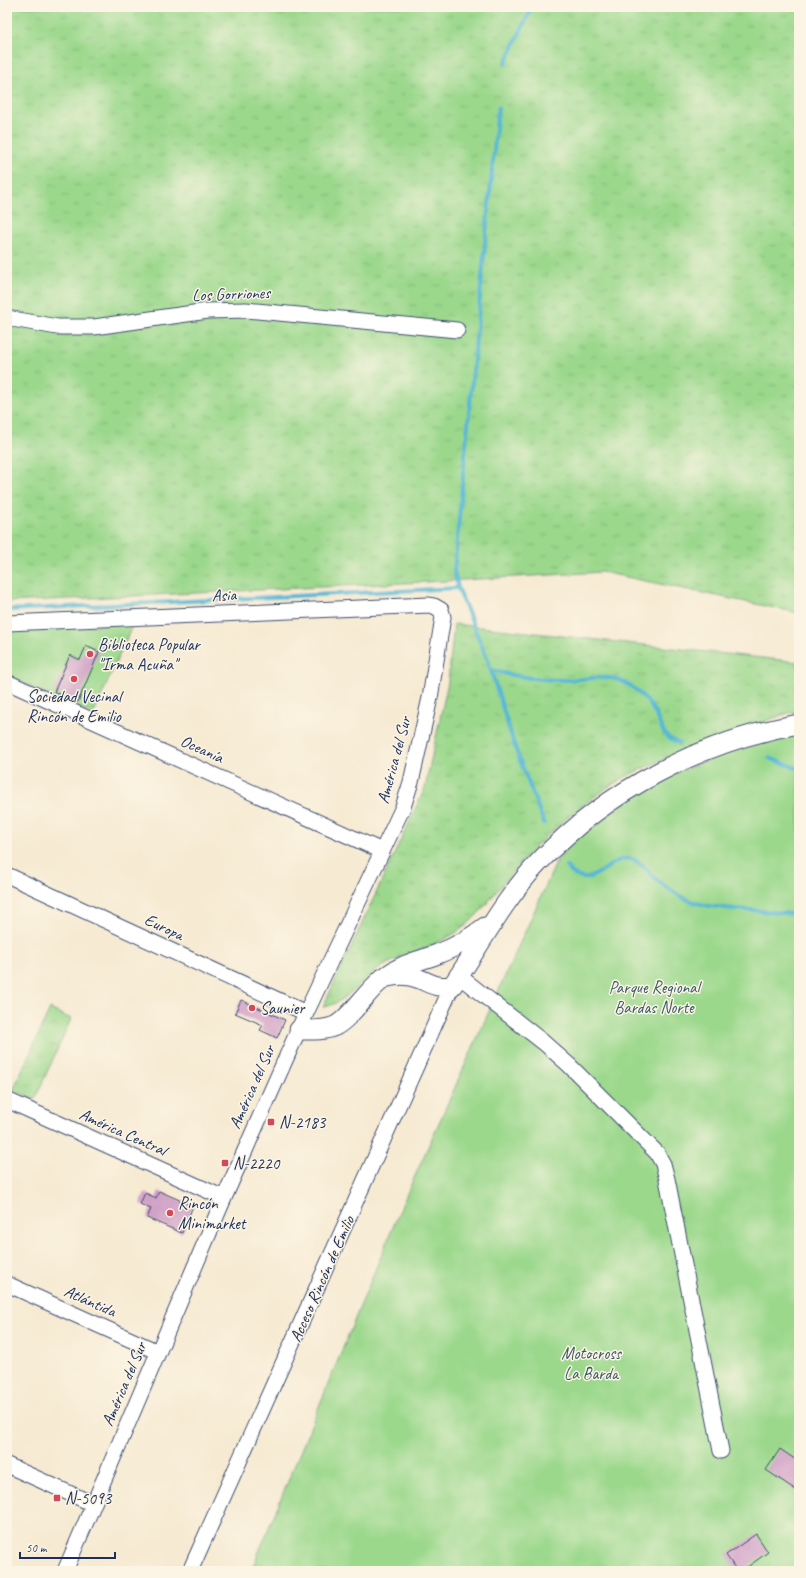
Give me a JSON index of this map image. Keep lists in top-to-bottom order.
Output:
{
  "streets": {
    "main road": ["Acceso Rincón de Emilio"],
    "street": [
      "Los Gorriones",
      "Asia",
      "Oceanía",
      "América del Sur",
      "Europa",
      "América Central",
      "Atlántida"
    ]
  },
  "crossings": [
    ["Asia", "América del Sur"],
    ["Oceanía", "América del Sur"],
    ["América del Sur", "Europa"],
    ["América del Sur", "América Central"],
    ["América del Sur", "Acceso Rincón de Emilio"],
    ["América del Sur", "Atlántida"],
    ["Europa", "Acceso Rincón de Emilio"]
  ],
  "parks": ["Parque Regional Bardas Norte", "Motocross La Barda"],
  "places": {
    "other": [
      "Biblioteca Popular \"Irma Acuña\"",
      "Sociedad Vecinal Rincón de Emilio",
      "Saunier",
      "Rincón Minimarket"
    ],
    "transit": ["N-2183", "N-2220", "N-5093"]
  },
  "scale_bar": "50 m"
}
